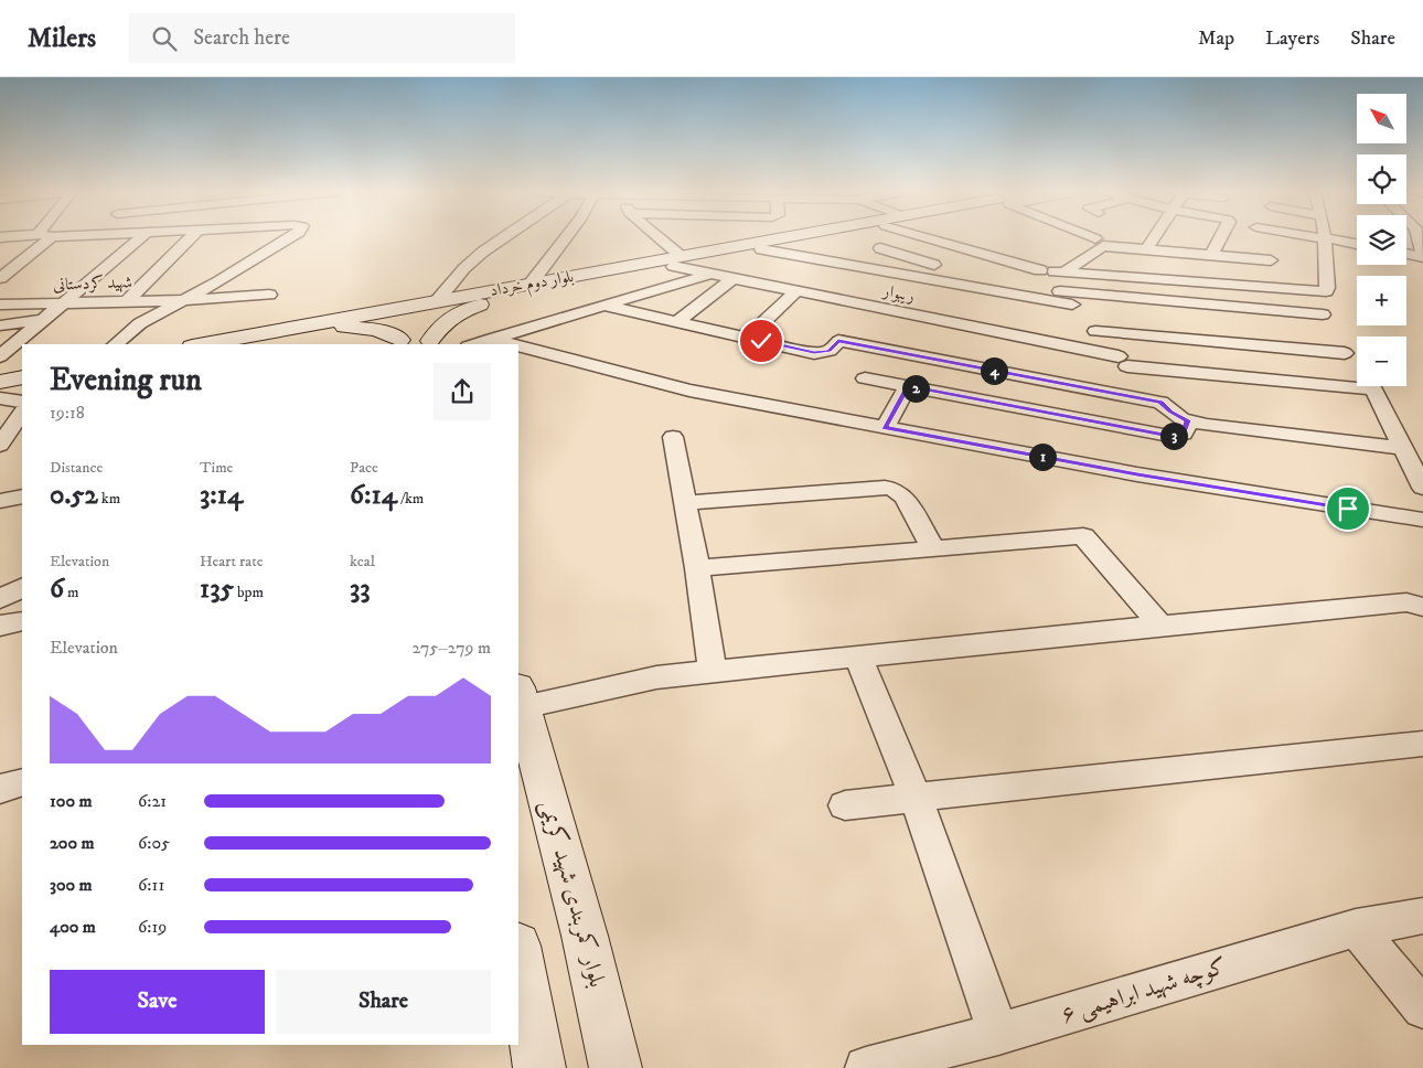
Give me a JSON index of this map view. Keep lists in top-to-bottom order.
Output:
{
  "streets": {
    "street": [
      "شهید کردستانی",
      "بلوار دوم خرداد",
      "ریبوار",
      "بلوار کمربندی شهید کریمی",
      "کوچه شهید ابراهیمی ۶"
    ]
  },
  "crossings": [
    ["بلوار دوم خرداد", "ریبوار"]
  ],
  "north": "top left",
  "page": {
    "header": "Milers",
    "search": "Search here",
    "nav": ["Map", "Layers", "Share"],
    "map_buttons": ["+", "−"],
    "heading": ["Evening run", "19:18"],
    "pins": [
      "4",
      "2",
      "3",
      "1"
    ],
    "stats": [
      ["Distance", "0.52 km"],
      ["Time", "3:14"],
      ["Pace", "6:14 /km"],
      ["Elevation", "6 m"],
      ["Heart rate", "135 bpm"],
      ["kcal", "33"]
    ],
    "chart": ["Elevation", "275–279 m"],
    "list": [
      {
        "name": "100 m",
        "note": "6:21"
      },
      {
        "name": "200 m",
        "note": "6:05"
      },
      {
        "name": "300 m",
        "note": "6:11"
      },
      {
        "name": "400 m",
        "note": "6:19"
      }
    ],
    "buttons": ["Save", "Share"]
  }
}
